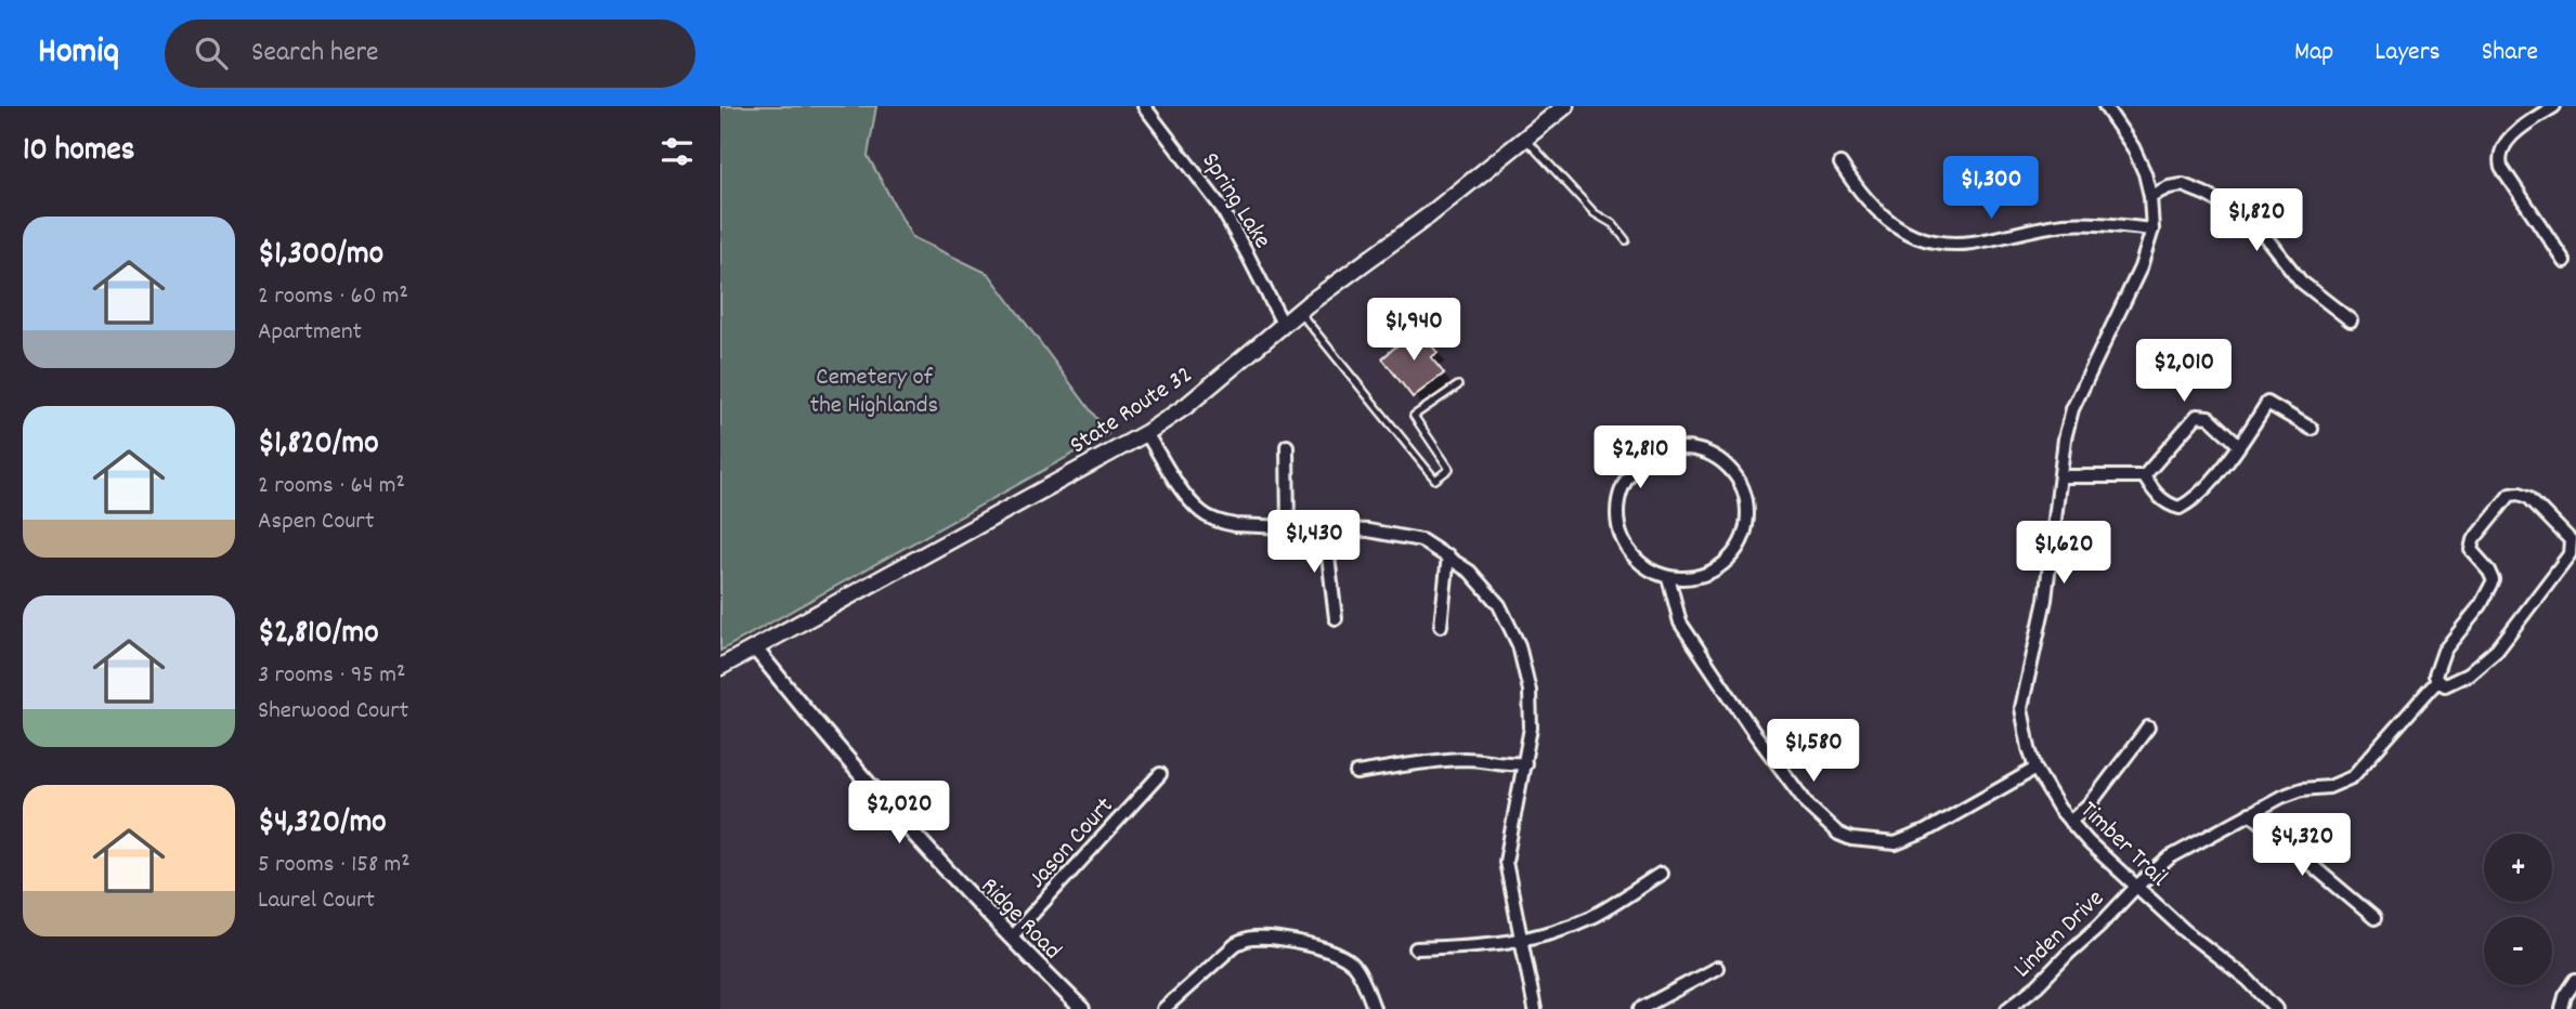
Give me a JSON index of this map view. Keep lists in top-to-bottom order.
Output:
{
  "streets": {
    "main road": ["State Route 32"],
    "street": [
      "Spring Lake",
      "Jason Court",
      "Timber Trail",
      "Ridge Road",
      "Linden Drive"
    ]
  },
  "crossings": [
    ["Spring Lake", "State Route 32"],
    ["State Route 32", "Ridge Road"],
    ["Jason Court", "Ridge Road"],
    ["Timber Trail", "Linden Drive"]
  ],
  "parks": ["Cemetery of the Highlands"],
  "page": {
    "header": "Homiq",
    "search": "Search here",
    "nav": ["Map", "Layers", "Share"],
    "heading": "10 homes",
    "price": [
      "$1,300",
      "$1,820",
      "$1,940",
      "$2,010",
      "$2,810",
      "$1,430",
      "$1,620",
      "$1,580",
      "$2,020",
      "$4,320"
    ],
    "list": [
      {
        "name": "$1,300/mo",
        "note": "2 rooms · 60 m² · Apartment"
      },
      {
        "name": "$1,820/mo",
        "note": "2 rooms · 64 m² · Aspen Court"
      },
      {
        "name": "$2,810/mo",
        "note": "3 rooms · 95 m² · Sherwood Court"
      },
      {
        "name": "$4,320/mo",
        "note": "5 rooms · 158 m² · Laurel Court"
      }
    ],
    "map_buttons": ["+", "−"]
  }
}
